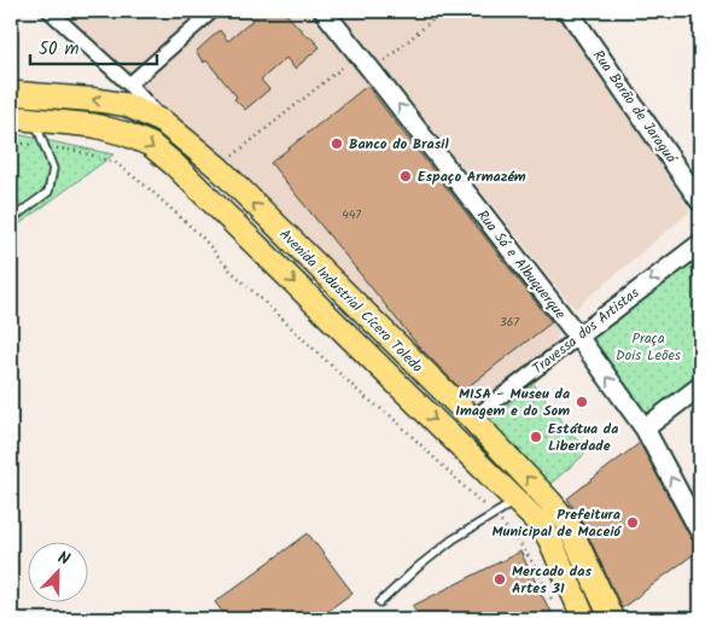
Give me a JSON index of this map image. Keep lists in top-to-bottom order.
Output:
{
  "streets": {
    "main road": ["Avenida Industrial Cícero Toledo"],
    "street": ["Rua Barão de Jaraguá", "Rua Sá e Albuquerque", "Travessa dos Artistas"]
  },
  "crossings": [
    ["Rua Sá e Albuquerque", "Travessa dos Artistas"],
    ["Avenida Industrial Cícero Toledo", "Travessa dos Artistas"]
  ],
  "one_way": ["Rua Sá e Albuquerque"],
  "parks": ["Praça Dois Leões"],
  "places": [
    "Banco do Brasil",
    "Espaço Armazém",
    "MISA - Museu da Imagem e do Som",
    "Estátua da Liberdade",
    "Prefeitura Municipal de Maceió",
    "Mercado das Artes 31"
  ],
  "house_numbers": ["447", "367"],
  "scale_bar": "50 m",
  "north": "top right"
}
